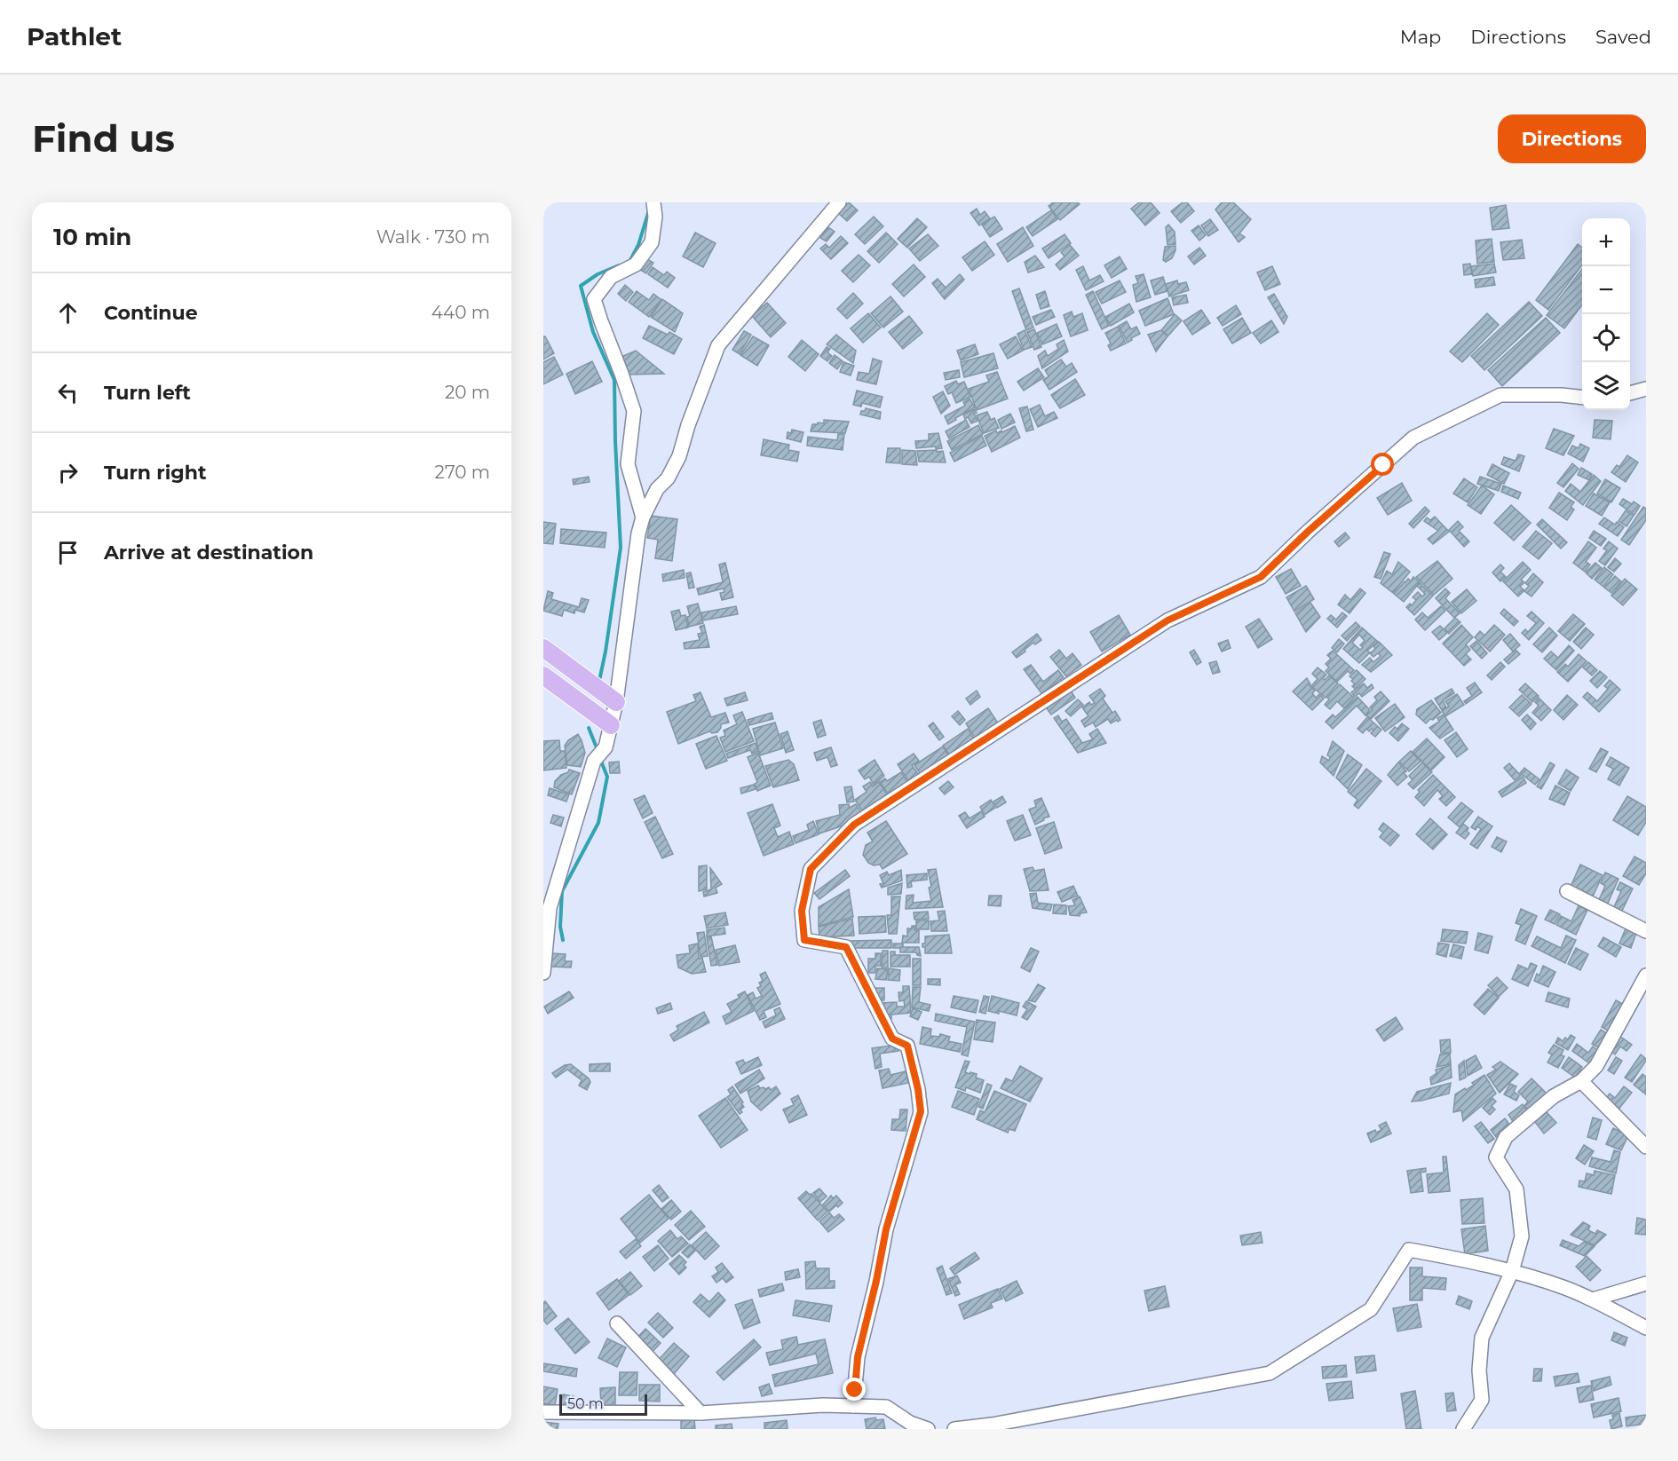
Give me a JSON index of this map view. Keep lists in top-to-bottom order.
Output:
{
  "scale_bar": "50 m",
  "page": {
    "header": "Pathlet",
    "nav": ["Map", "Directions", "Saved"],
    "buttons": "Directions",
    "title": "Find us",
    "heading": ["10 min", "Walk · 730 m"],
    "map_buttons": ["+", "−"],
    "list": [
      ["Continue", "440 m"],
      ["Turn left", "20 m"],
      ["Turn right", "270 m"],
      "Arrive at destination"
    ],
    "scale": "50 m"
  }
}
